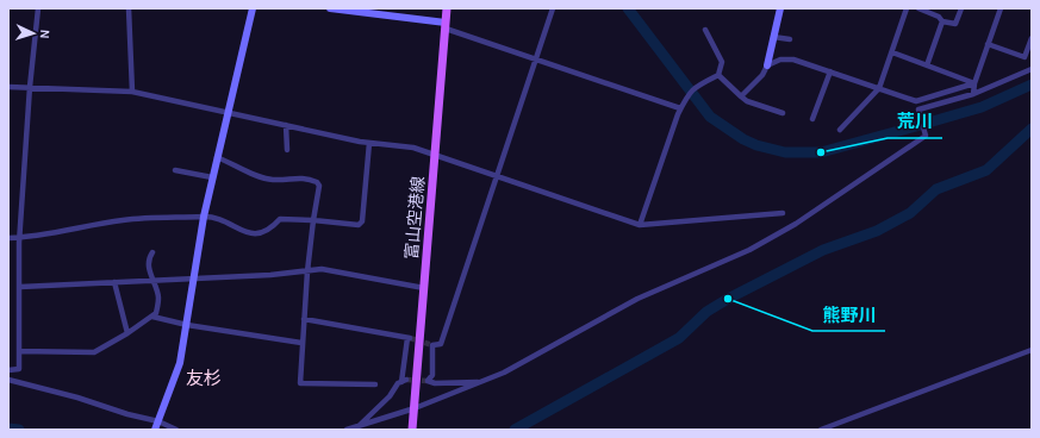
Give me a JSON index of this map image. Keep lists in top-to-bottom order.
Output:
{
  "streets": {
    "main road": ["富山空港線"]
  },
  "districts": ["友杉"],
  "places": ["荒川", "熊野川"],
  "north": "right"
}
